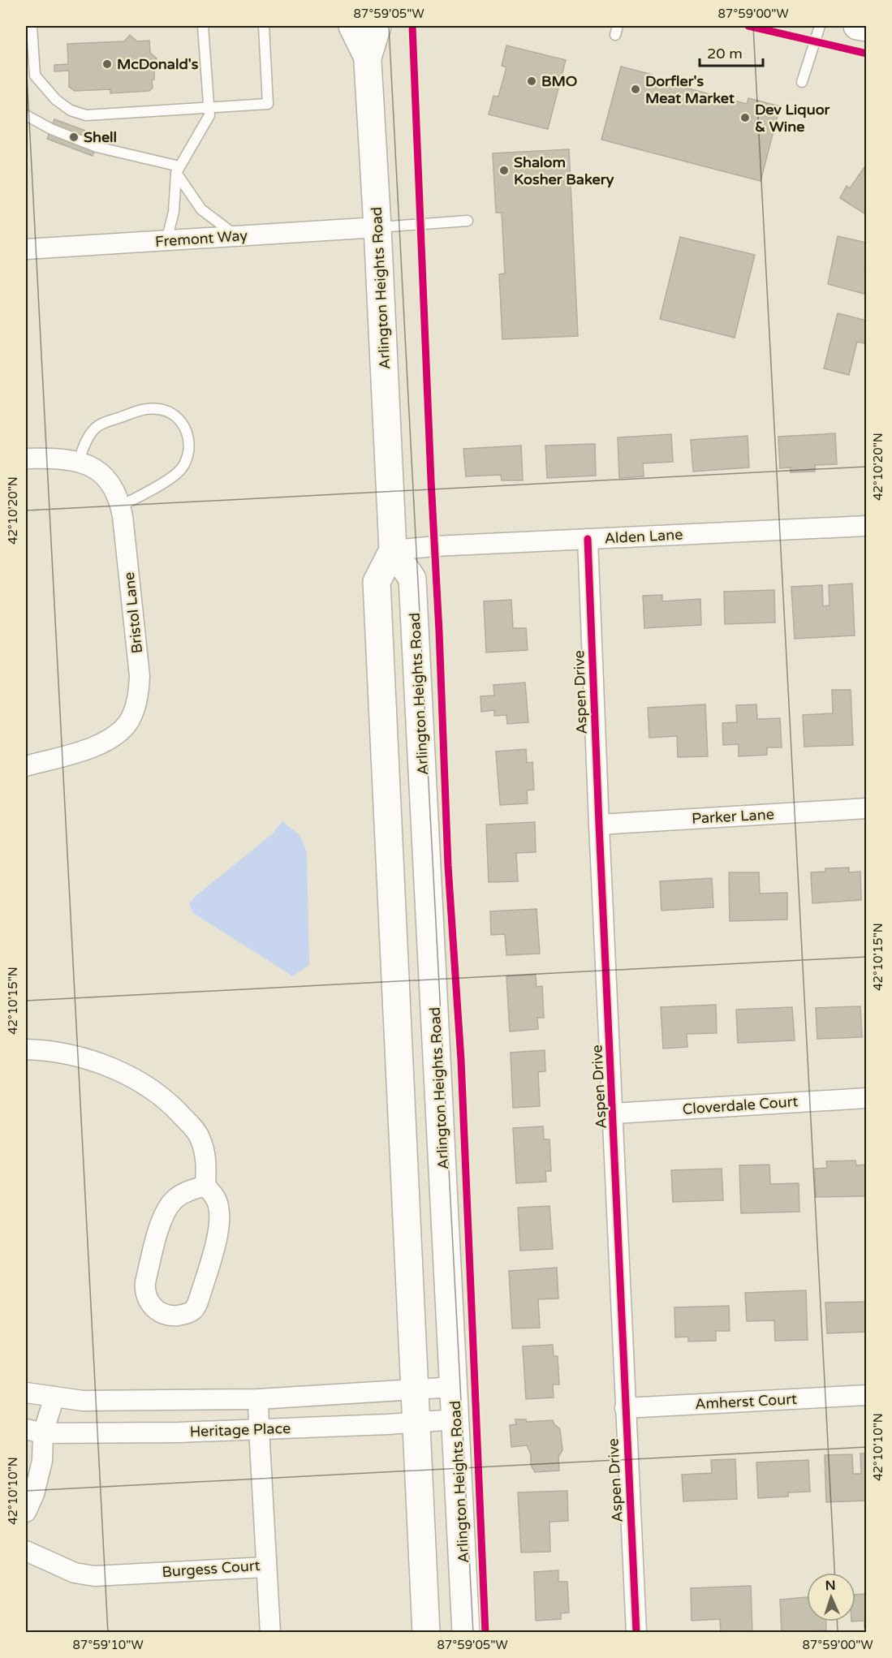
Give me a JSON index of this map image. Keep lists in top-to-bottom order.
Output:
{
  "streets": {
    "main road": ["Arlington Heights Road"],
    "street": [
      "Fremont Way",
      "Alden Lane",
      "Bristol Lane",
      "Aspen Drive",
      "Parker Lane",
      "Cloverdale Court",
      "Amherst Court",
      "Heritage Place",
      "Burgess Court"
    ]
  },
  "crossings": [
    ["Fremont Way", "Arlington Heights Road"],
    ["Arlington Heights Road", "Alden Lane"],
    ["Arlington Heights Road", "Heritage Place"],
    ["Alden Lane", "Aspen Drive"],
    ["Aspen Drive", "Parker Lane"],
    ["Aspen Drive", "Cloverdale Court"],
    ["Aspen Drive", "Amherst Court"],
    ["Heritage Place", "Burgess Court"]
  ],
  "places": [
    "McDonald's",
    "BMO",
    "Dorfler's Meat Market",
    "Dev Liquor & Wine",
    "Shell",
    "Shalom Kosher Bakery"
  ],
  "scale_bar": "20 m",
  "north": "top",
  "coordinates": [
    "87°59'05\"W",
    "87°59'00\"W",
    "42°10'20\"N",
    "42°10'15\"N",
    "42°10'10\"N",
    "87°59'10\"W"
  ]
}
